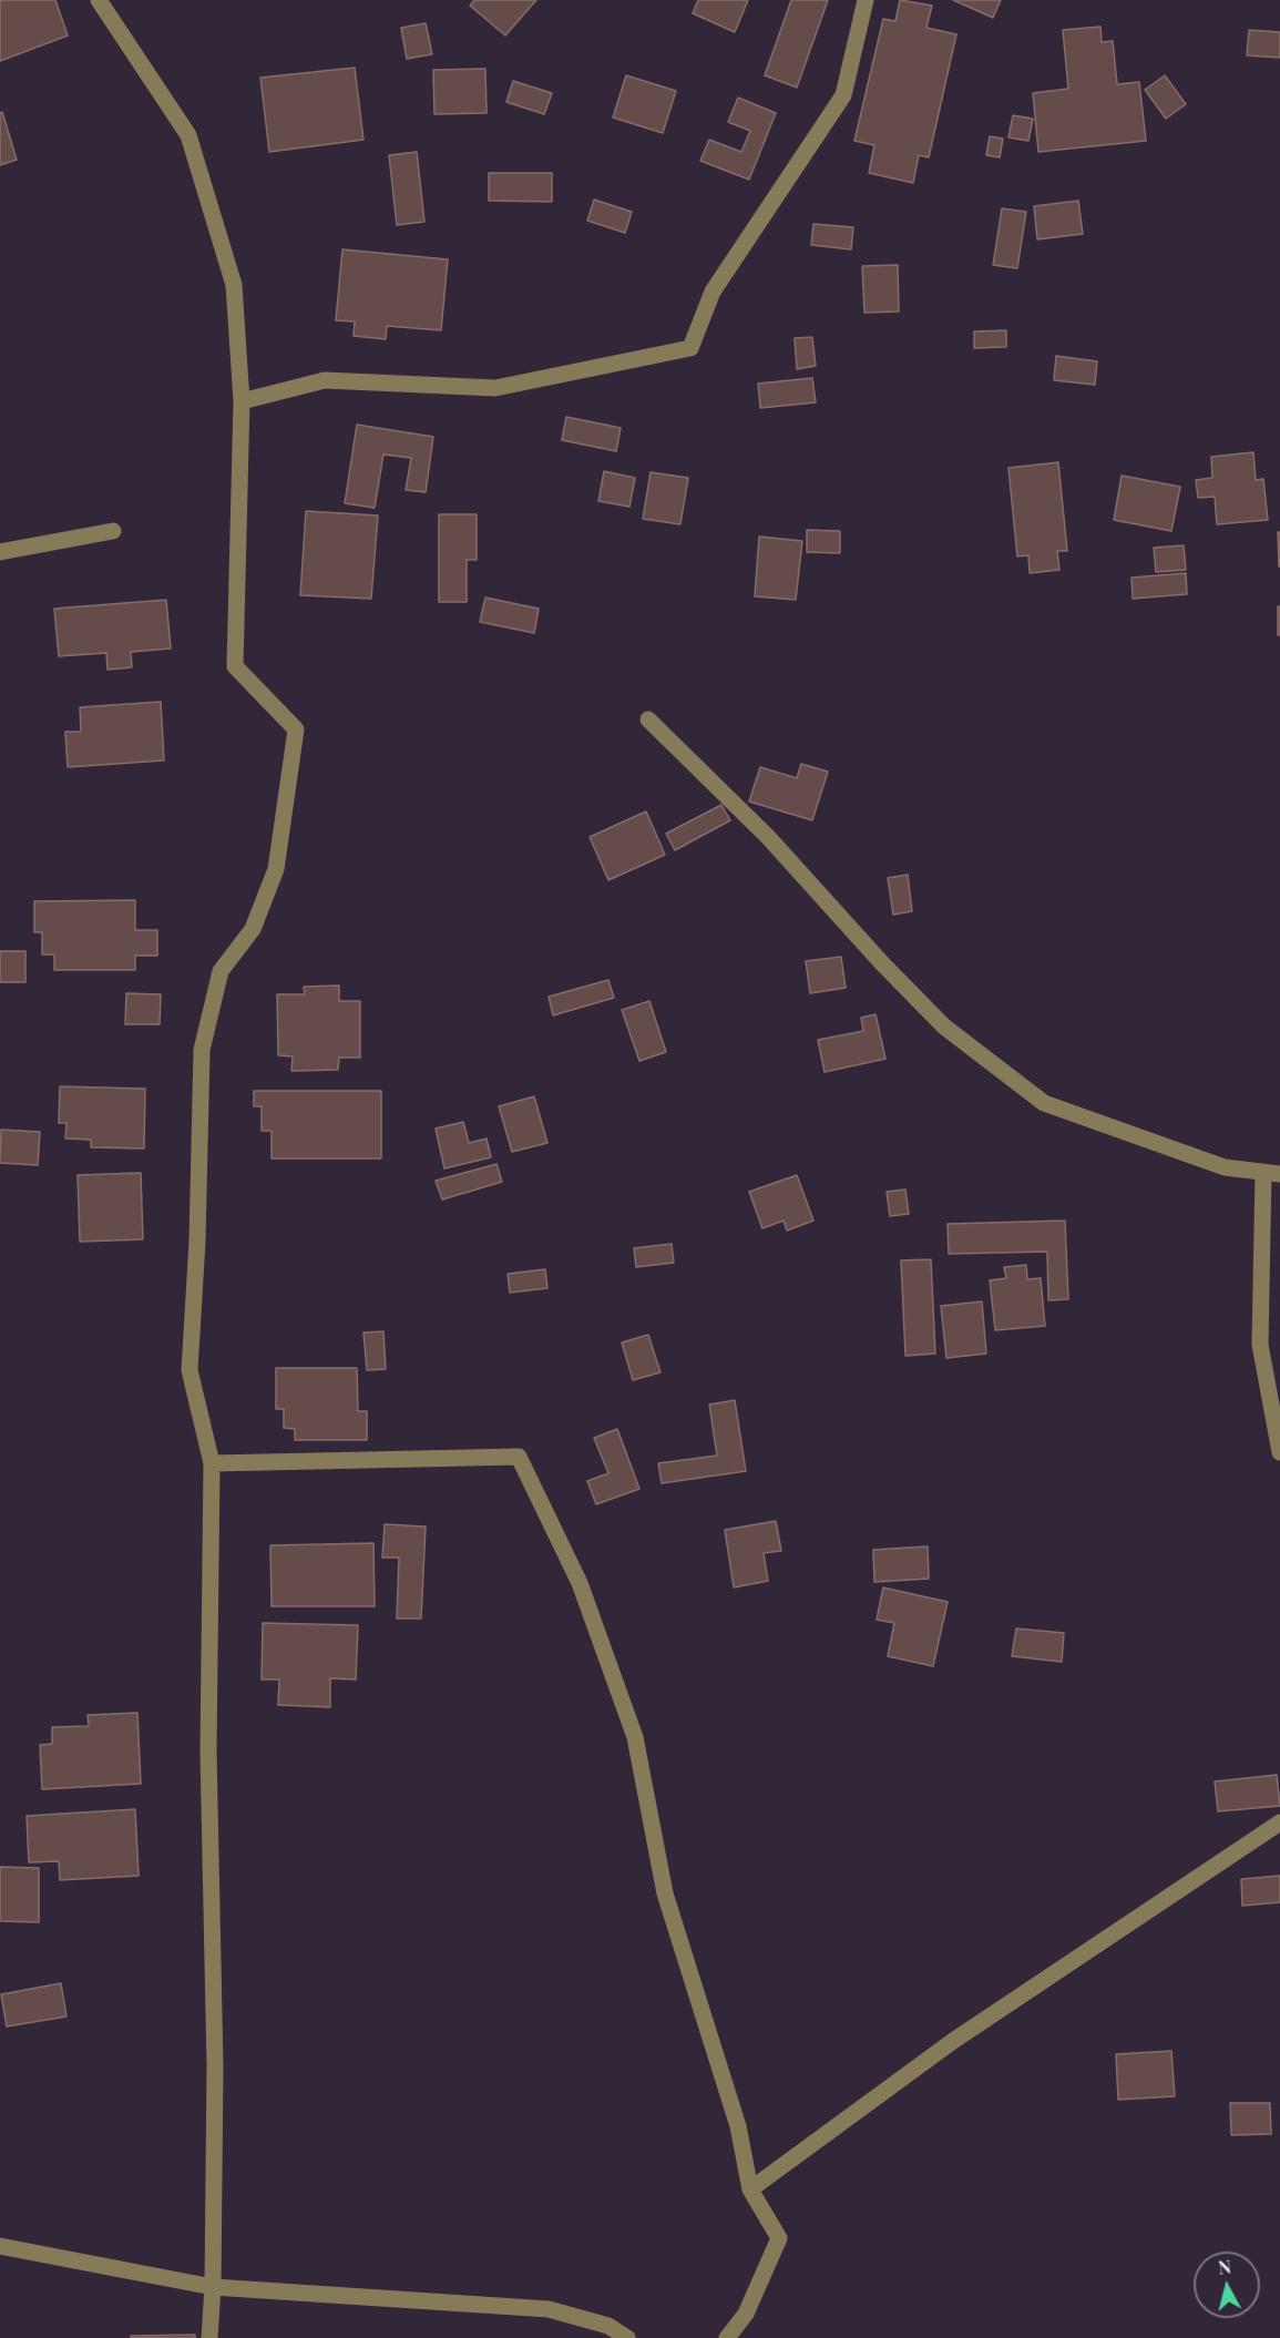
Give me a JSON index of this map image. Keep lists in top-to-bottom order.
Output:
{
  "north": "top"
}
